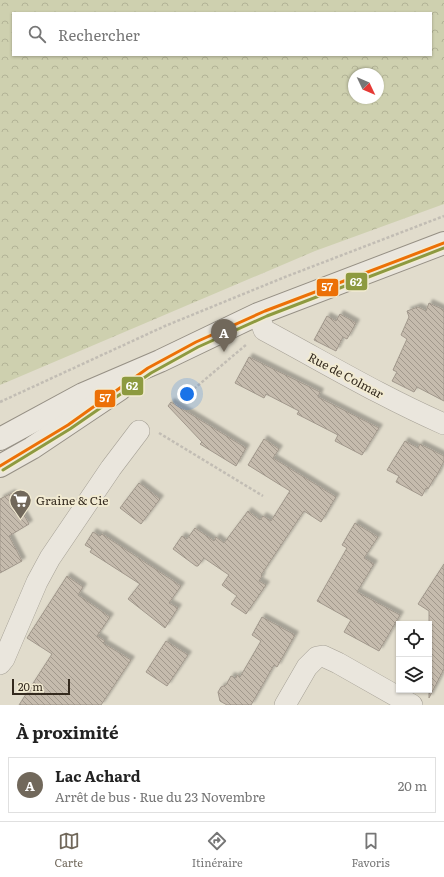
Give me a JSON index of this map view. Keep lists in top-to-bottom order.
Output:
{
  "streets": {
    "street": ["Rue de Colmar"]
  },
  "places": {
    "supermarket": ["Graine & Cie"]
  },
  "lines": ["transit line 57", "transit line 62"],
  "scale_bar": "20 m",
  "north": "bottom right",
  "page": {
    "search": "Rechercher",
    "pins": "A",
    "scale": "20 m",
    "heading": "À proximité",
    "list": [
      {
        "mark": "A",
        "name": "Lac Achard",
        "note": "Arrêt de bus · Rue du 23 Novembre",
        "value": "20 m"
      }
    ],
    "nav": ["Carte", "Itinéraire", "Favoris"]
  }
}
